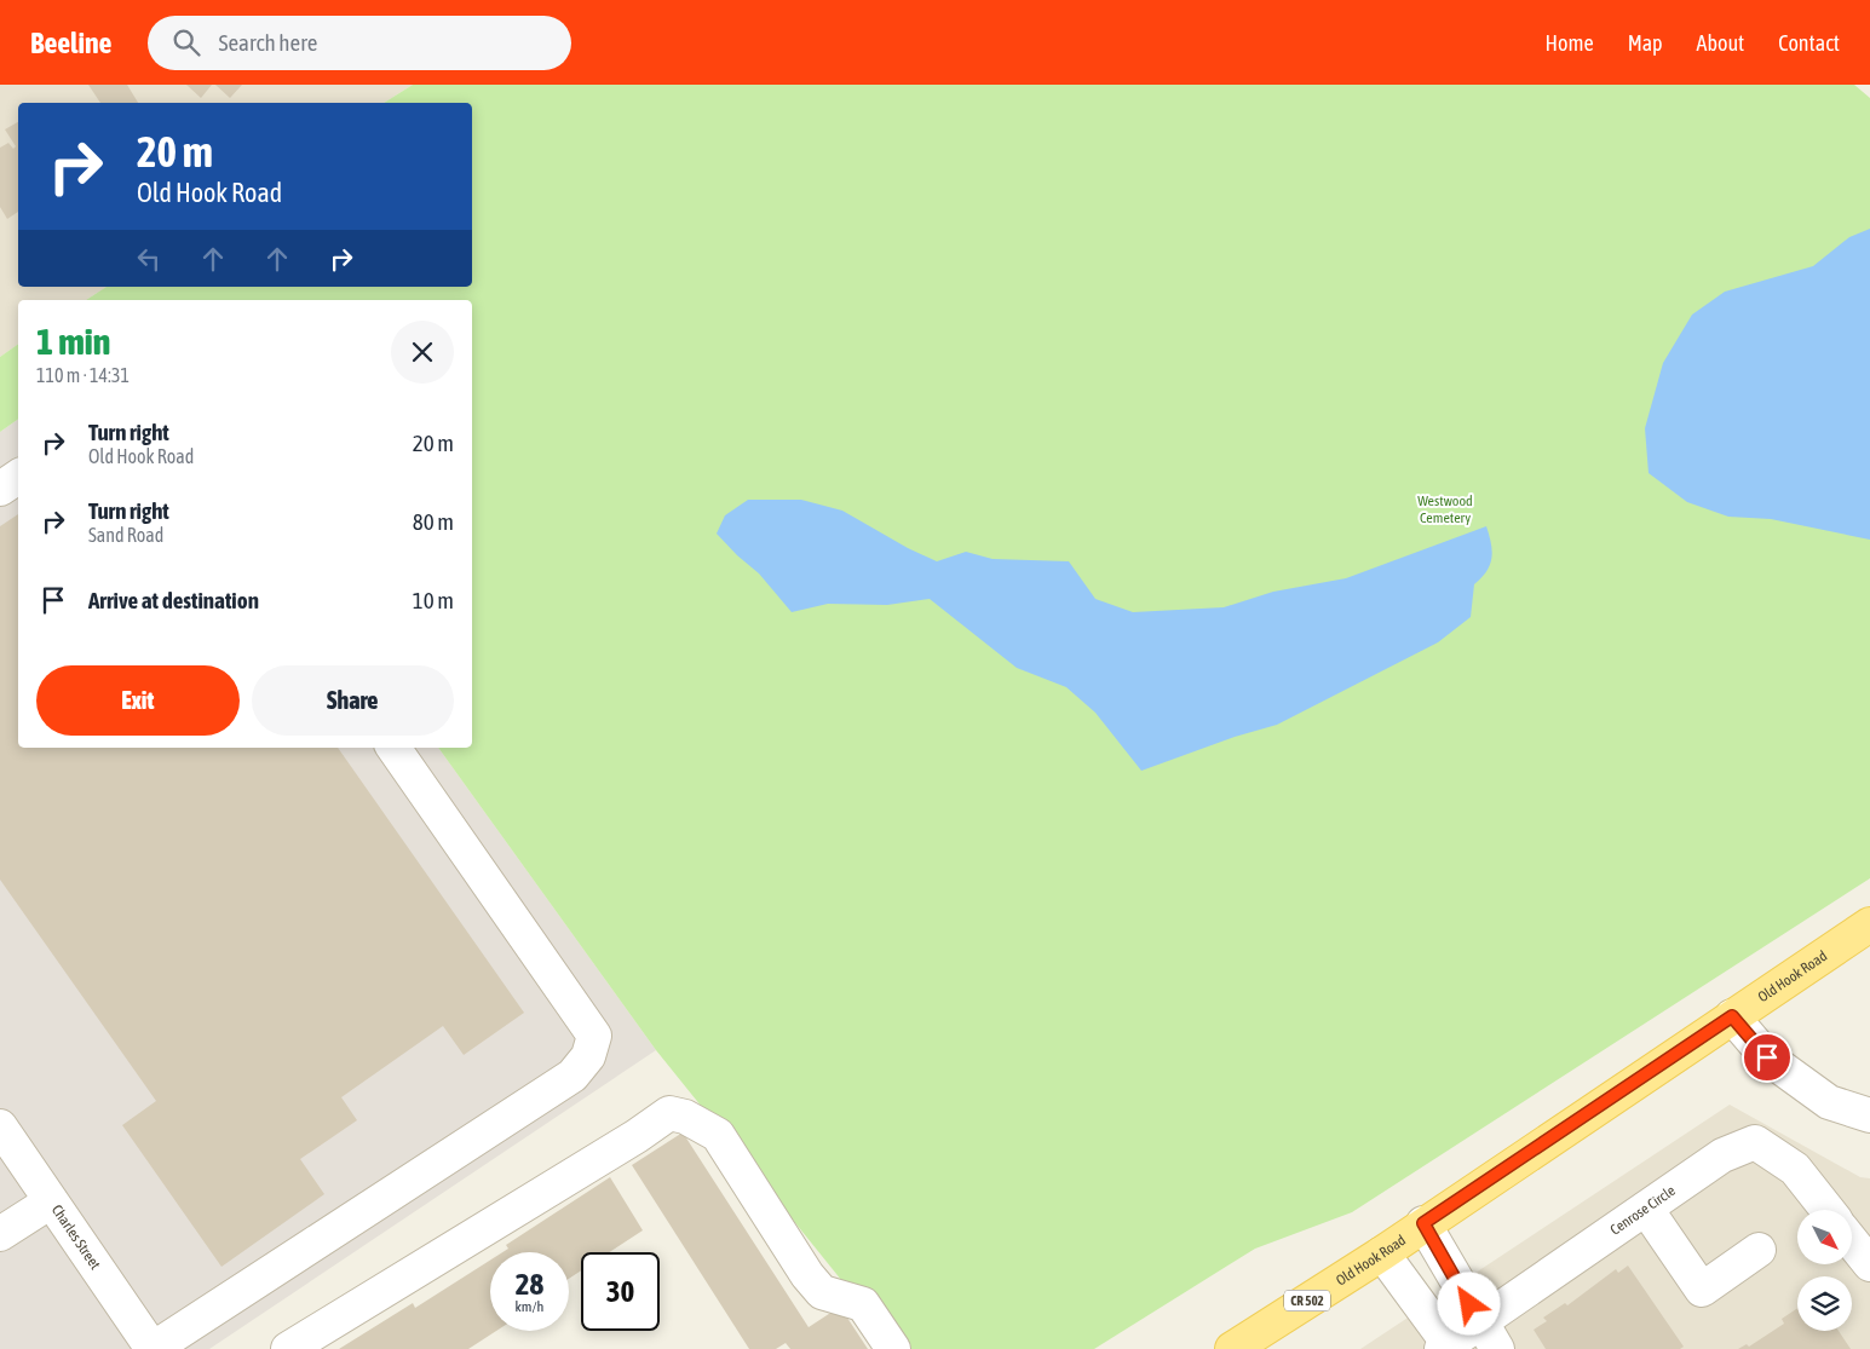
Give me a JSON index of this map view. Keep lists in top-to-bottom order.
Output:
{
  "streets": {
    "main road": ["Old Hook Road", "CR 502"],
    "street": ["Cenrose Circle", "Charles Street"]
  },
  "parks": ["Westwood Cemetery"],
  "north": "bottom right",
  "page": {
    "header": "Beeline",
    "search": "Search here",
    "nav": [
      "Home",
      "Map",
      "About",
      "Contact"
    ],
    "turn": ["20 m", "Old Hook Road"],
    "heading": ["1 min", "110 m · 14:31"],
    "list": [
      {
        "name": "Turn right",
        "note": "Old Hook Road",
        "value": "20 m"
      },
      {
        "name": "Turn right",
        "note": "Sand Road",
        "value": "80 m"
      },
      {
        "name": "Arrive at destination",
        "value": "10 m"
      }
    ],
    "buttons": ["Exit", "Share"],
    "speed": "28 km/h",
    "limit": "30"
  }
}
